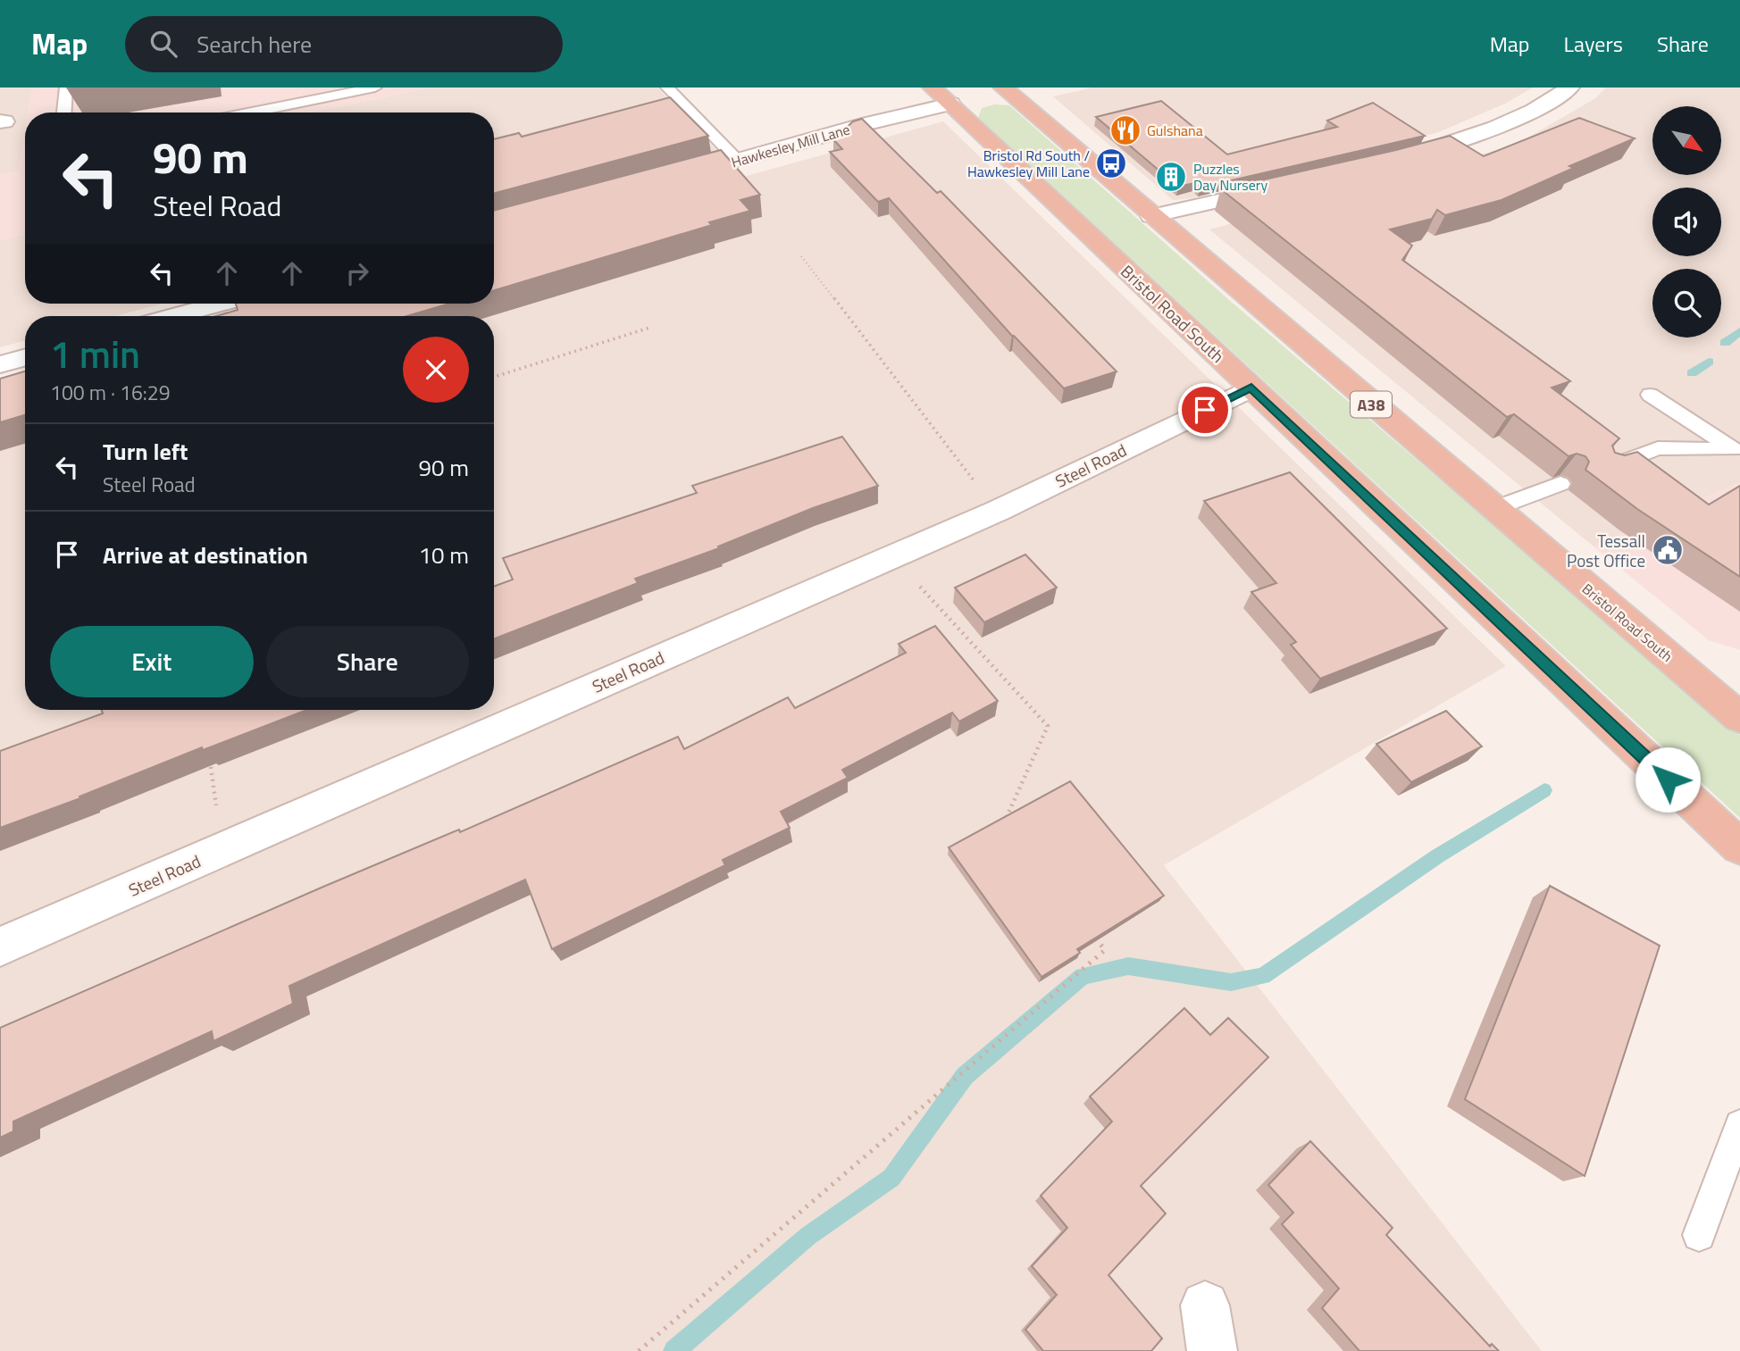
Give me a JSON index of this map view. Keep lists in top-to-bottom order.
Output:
{
  "streets": {
    "highway": ["Bristol Road South", "A38"],
    "street": ["Hawkesley Mill Lane", "Steel Road"]
  },
  "crossings": [
    ["Hawkesley Mill Lane", "Bristol Road South"],
    ["Bristol Road South", "Steel Road"]
  ],
  "places": {
    "restaurant": ["Gulshana"],
    "bus stop": ["Bristol Rd South / Hawkesley Mill Lane"],
    "building": ["Puzzles Day Nursery"],
    "public building": ["Tessall Post Office"]
  },
  "north": "bottom right",
  "page": {
    "header": "Map",
    "search": "Search here",
    "nav": ["Map", "Layers", "Share"],
    "turn": ["90 m", "Steel Road"],
    "heading": ["1 min", "100 m · 16:29"],
    "list": [
      {
        "name": "Turn left",
        "note": "Steel Road",
        "value": "90 m"
      },
      {
        "name": "Arrive at destination",
        "value": "10 m"
      }
    ],
    "buttons": ["Exit", "Share"]
  }
}
